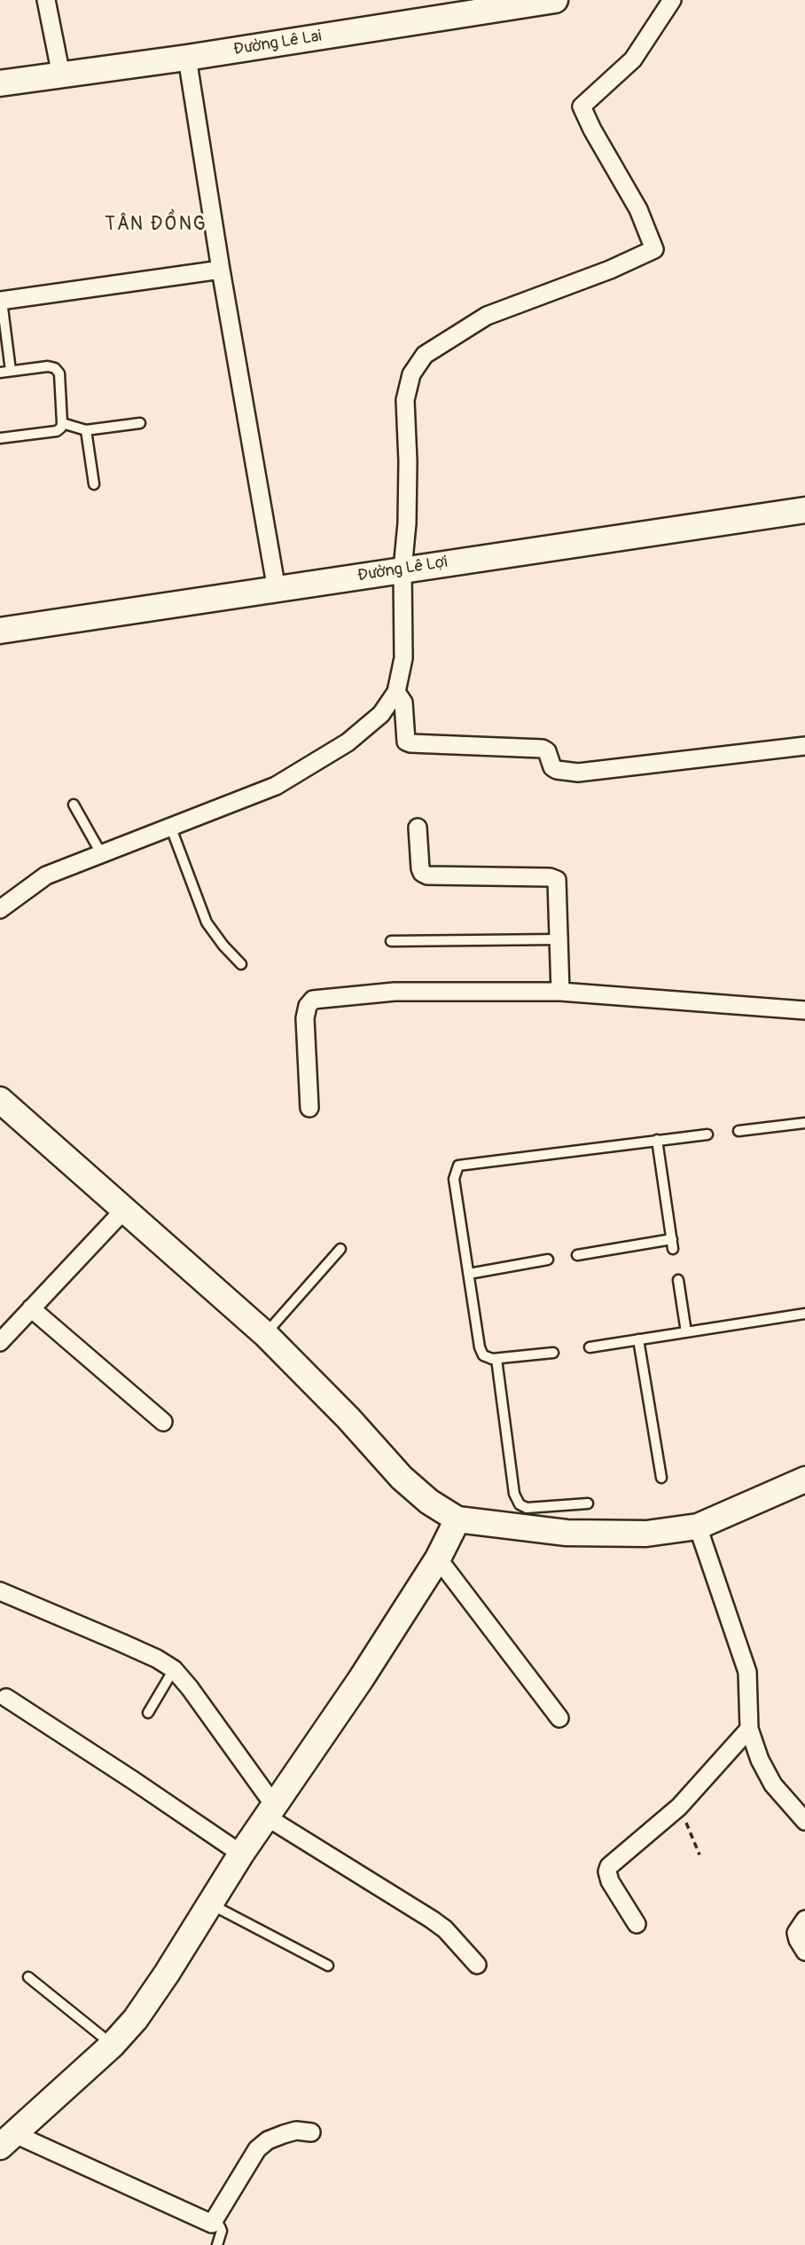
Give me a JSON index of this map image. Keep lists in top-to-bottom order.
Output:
{
  "streets": {
    "street": ["Đường Lê Lai", "Đường Lê Lợi"]
  },
  "districts": ["TÂN ĐỒNG"]
}
